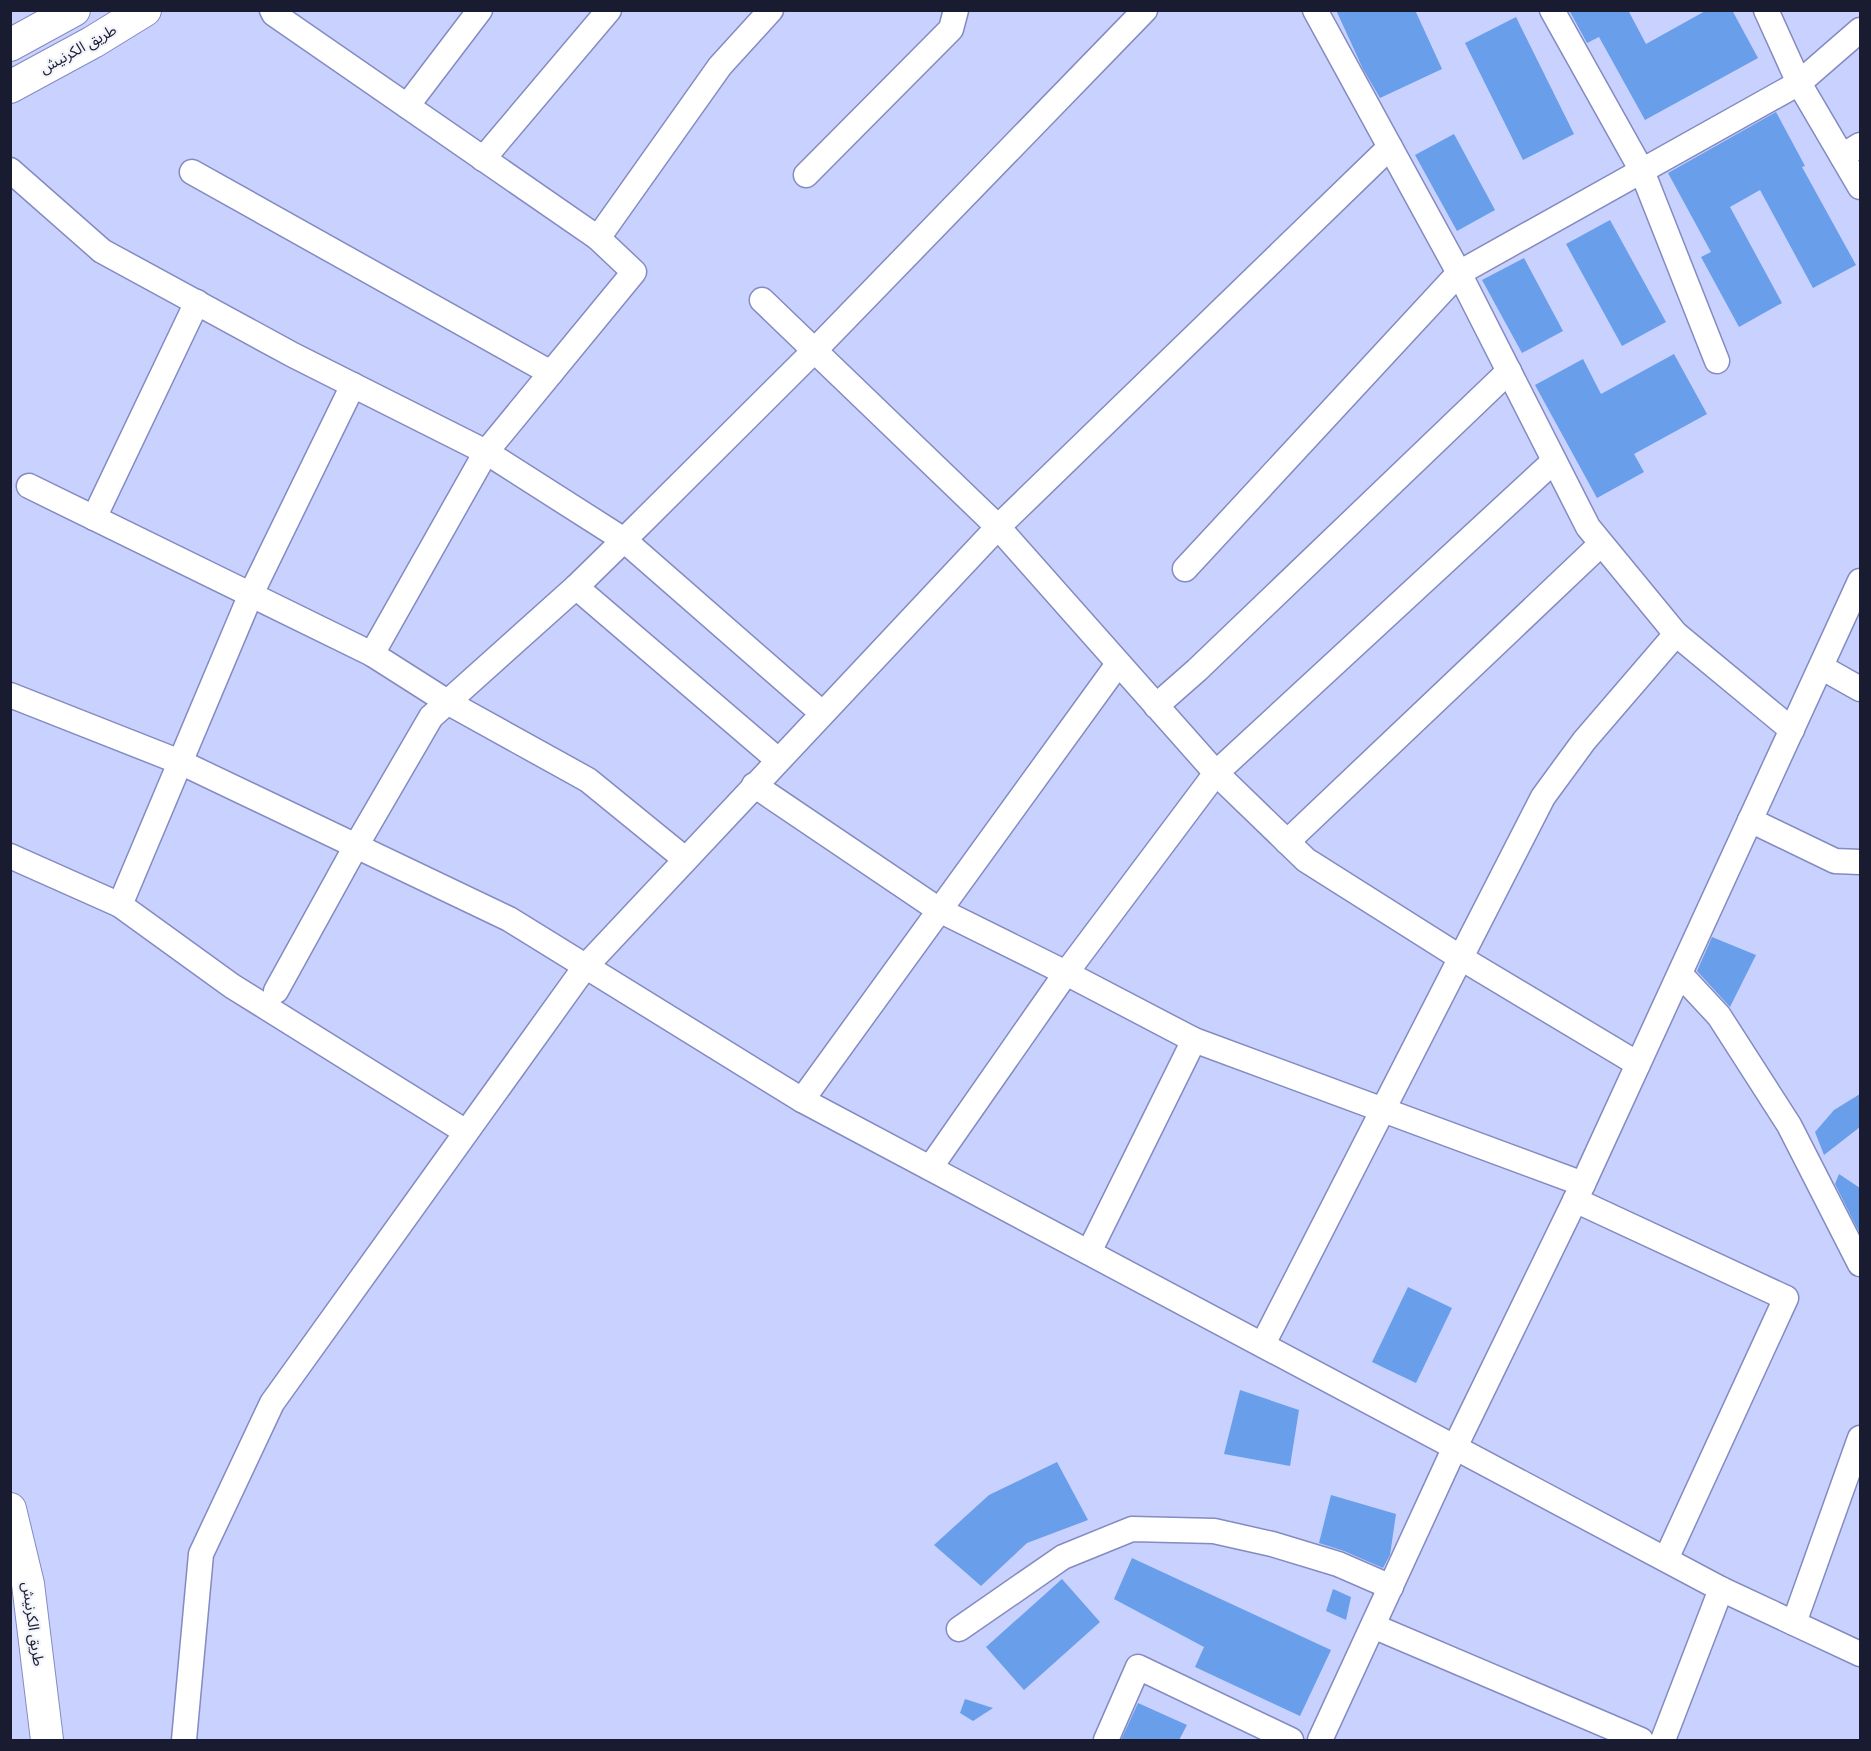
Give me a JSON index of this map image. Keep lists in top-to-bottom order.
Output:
{
  "streets": {
    "main road": ["طريق الكرنيش"]
  }
}
